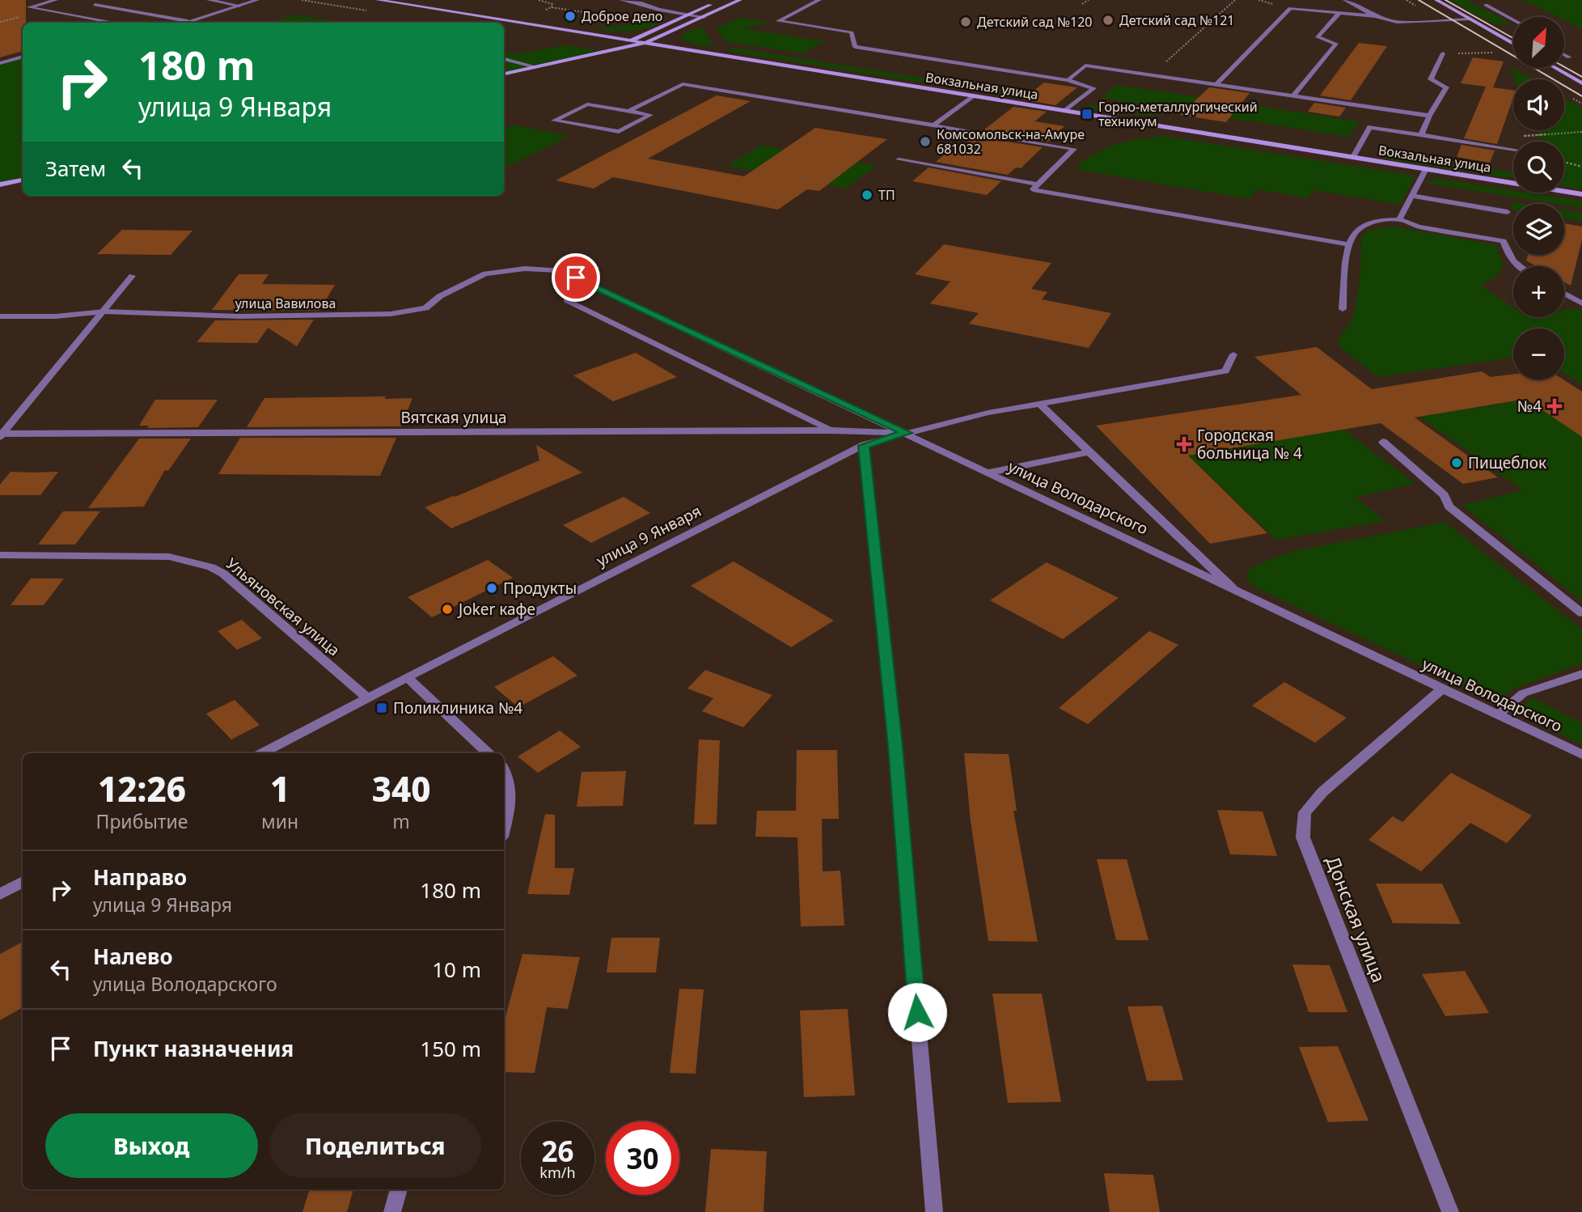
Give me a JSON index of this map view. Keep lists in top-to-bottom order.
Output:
{
  "streets": {
    "main road": ["Вокзальная улица"],
    "street": [
      "улица Вавилова",
      "Вятская улица",
      "улица Володарского",
      "улица 9 Января",
      "Ульяновская улица",
      "Донская улица"
    ]
  },
  "crossings": [
    ["улица Вавилова", "улица Володарского"],
    ["Вятская улица", "улица Володарского"],
    ["Вятская улица", "улица 9 Января"],
    ["улица Володарского", "улица 9 Января"],
    ["улица Володарского", "Донская улица"],
    ["улица 9 Января", "Ульяновская улица"]
  ],
  "places": {
    "other": [
      "Доброе дело",
      "Детский сад №121",
      "Детский сад №120",
      "Комсомольск-на-Амуре 681032",
      "ТП",
      "Пищеблок",
      "Продукты",
      "Joker кафе"
    ],
    "transit": ["Горно-металлургический техникум", "Поликлиника №4"],
    "health": ["№4", "Городская больница № 4"]
  },
  "north": "top right",
  "page": {
    "map_buttons": ["+", "−"],
    "turn": ["180 m", "улица 9 Января"],
    "then": "Затем",
    "eta": [
      "12:26",
      "Прибытие",
      "1",
      "мин",
      "340",
      "m"
    ],
    "list": [
      {
        "name": "Направо",
        "note": "улица 9 Января",
        "value": "180 m"
      },
      {
        "name": "Налево",
        "note": "улица Володарского",
        "value": "10 m"
      },
      {
        "name": "Пункт назначения",
        "value": "150 m"
      }
    ],
    "buttons": ["Выход", "Поделиться"],
    "speed": "26 km/h",
    "limit": "30"
  }
}
